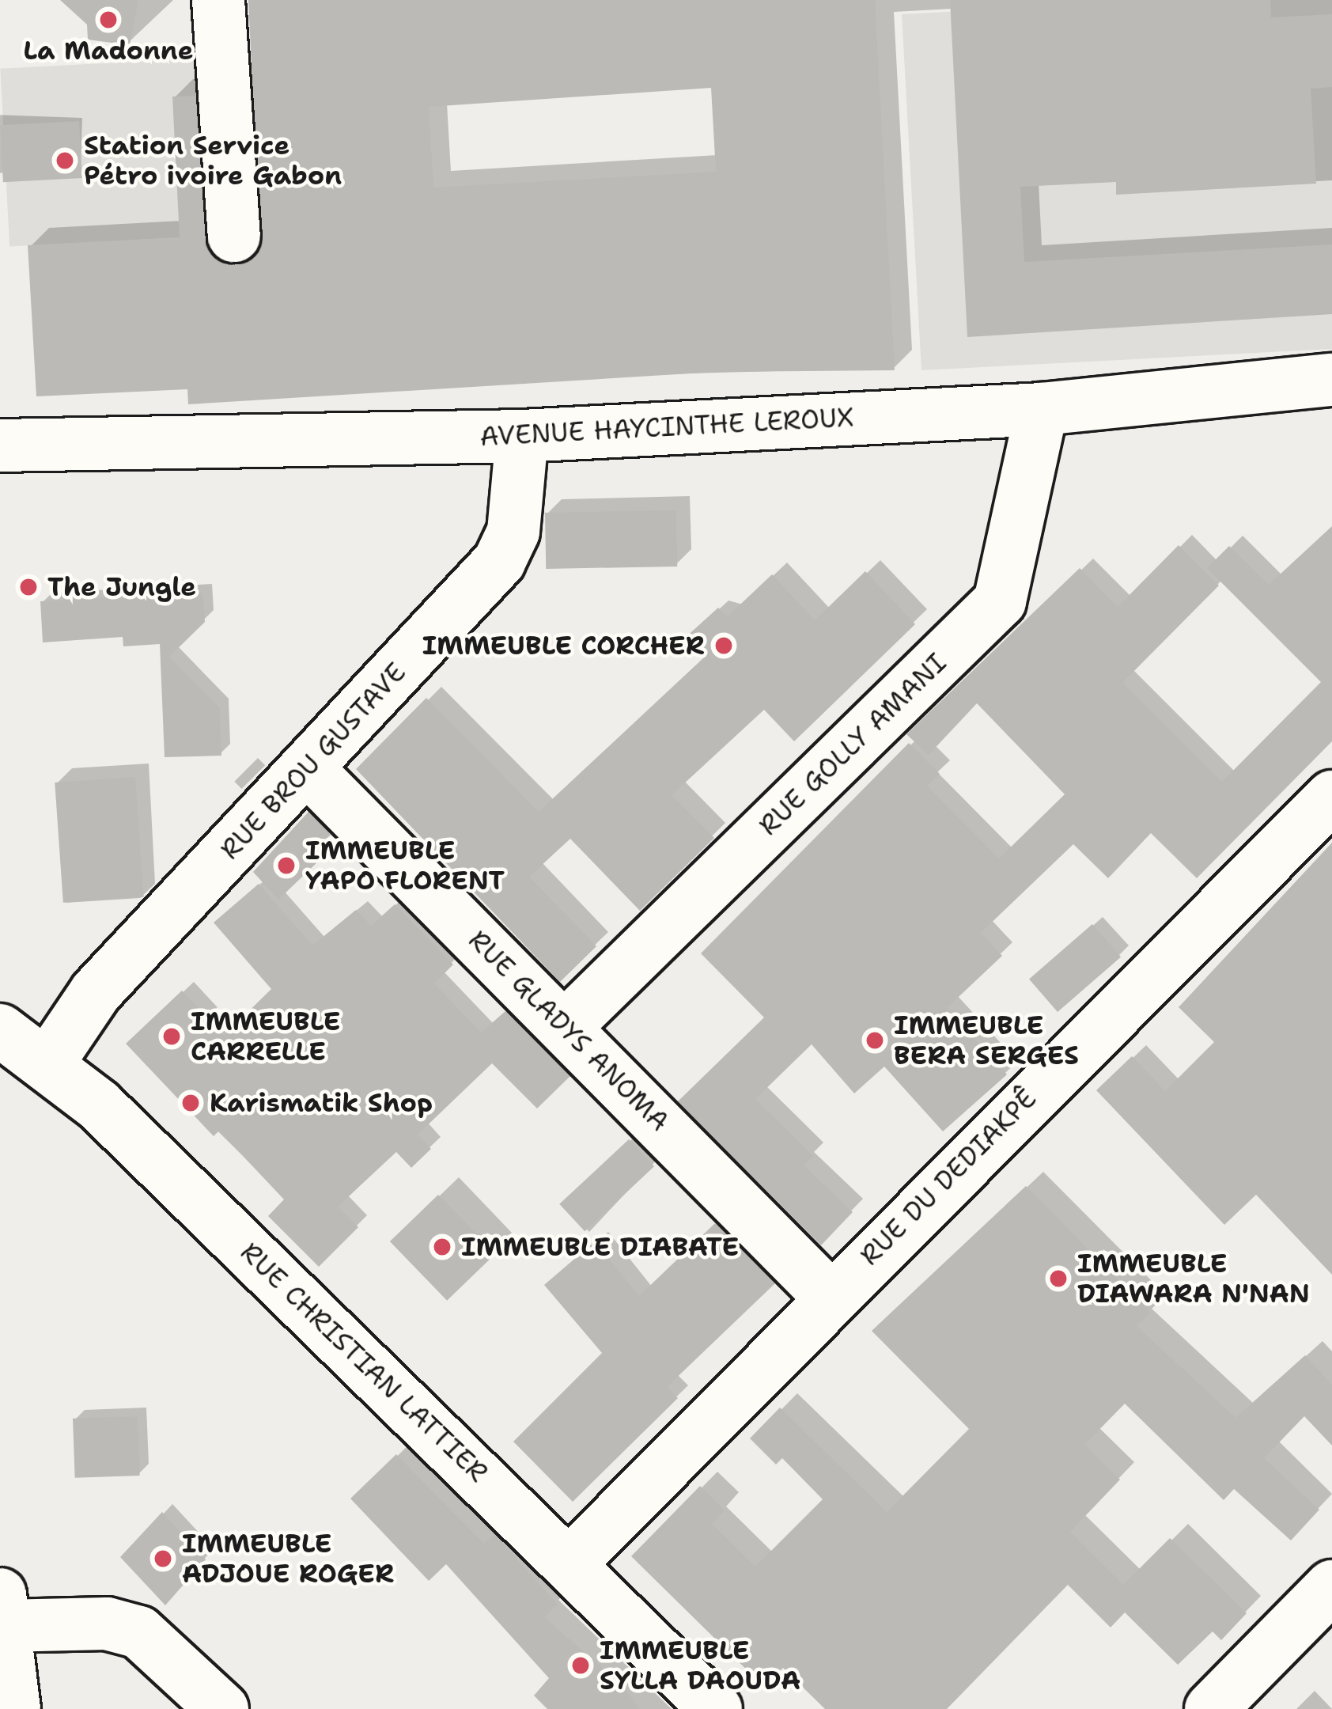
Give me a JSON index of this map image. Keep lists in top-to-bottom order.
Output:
{
  "streets": {
    "street": [
      "AVENUE HAYCINTHE LEROUX",
      "RUE GOLLY AMANI",
      "RUE BROU GUSTAVE",
      "RUE GLADYS ANOMA",
      "RUE DU DEDIAKPÊ",
      "RUE CHRISTIAN LATTIER"
    ]
  },
  "crossings": [
    ["AVENUE HAYCINTHE LEROUX", "RUE GOLLY AMANI"],
    ["AVENUE HAYCINTHE LEROUX", "RUE BROU GUSTAVE"],
    ["RUE GOLLY AMANI", "RUE GLADYS ANOMA"],
    ["RUE BROU GUSTAVE", "RUE GLADYS ANOMA"],
    ["RUE BROU GUSTAVE", "RUE CHRISTIAN LATTIER"],
    ["RUE GLADYS ANOMA", "RUE DU DEDIAKPÊ"],
    ["RUE DU DEDIAKPÊ", "RUE CHRISTIAN LATTIER"]
  ],
  "places": [
    "La Madonne",
    "Station Service Pétro ivoire Gabon",
    "The Jungle",
    "IMMEUBLE CORCHER",
    "IMMEUBLE YAPO FLORENT",
    "IMMEUBLE CARRELLE",
    "IMMEUBLE BERA SERGES",
    "Karismatik Shop",
    "IMMEUBLE DIABATE",
    "IMMEUBLE DIAWARA N'NAN",
    "IMMEUBLE ADJOUE ROGER",
    "IMMEUBLE SYLLA DAOUDA"
  ]
}
